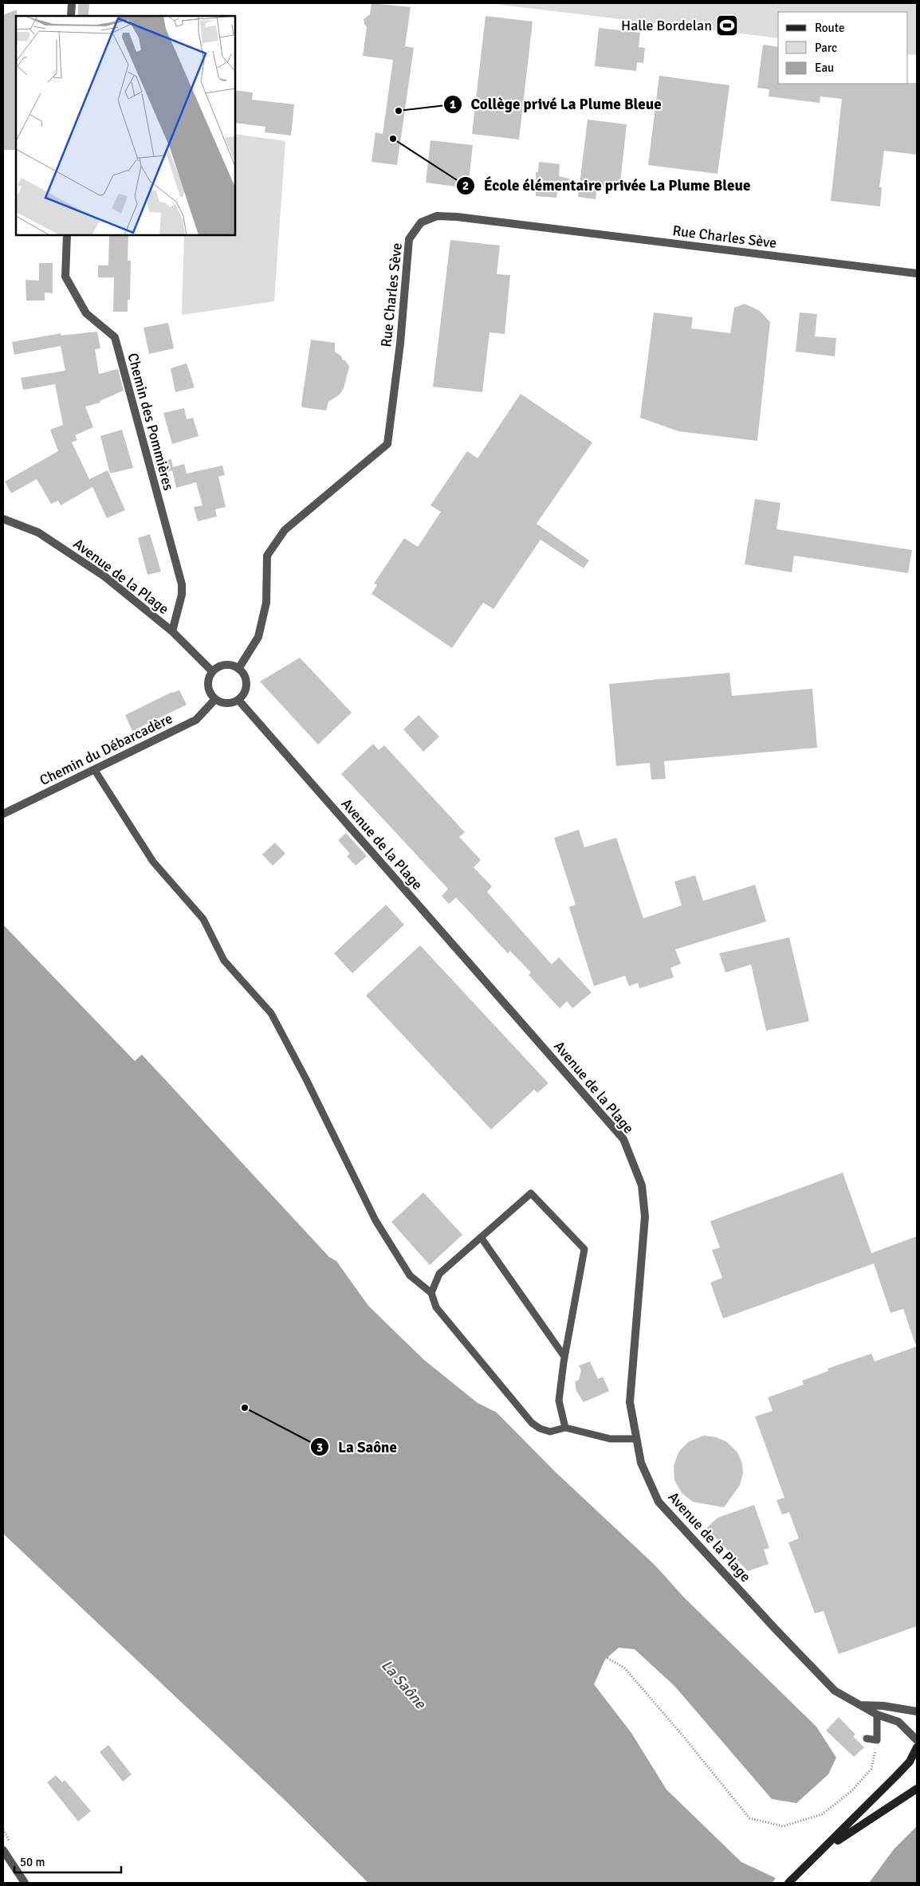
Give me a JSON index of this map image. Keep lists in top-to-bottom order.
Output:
{
  "streets": {
    "street": [
      "Rue Charles Sève",
      "Chemin des Pommières",
      "Avenue de la Plage",
      "Chemin du Débarcadère"
    ]
  },
  "crossings": [
    ["Rue Charles Sève", "Avenue de la Plage"],
    ["Rue Charles Sève", "Chemin du Débarcadère"],
    ["Chemin des Pommières", "Avenue de la Plage"],
    ["Avenue de la Plage", "Chemin du Débarcadère"]
  ],
  "water": ["La Saône"],
  "places": {
    "sports": ["Halle Bordelan"],
    "other": ["Collège privé La Plume Bleue", "École élémentaire privée La Plume Bleue", "La Saône"]
  },
  "legend": ["Route", "Parc", "Eau"],
  "scale_bar": "50 m"
}
